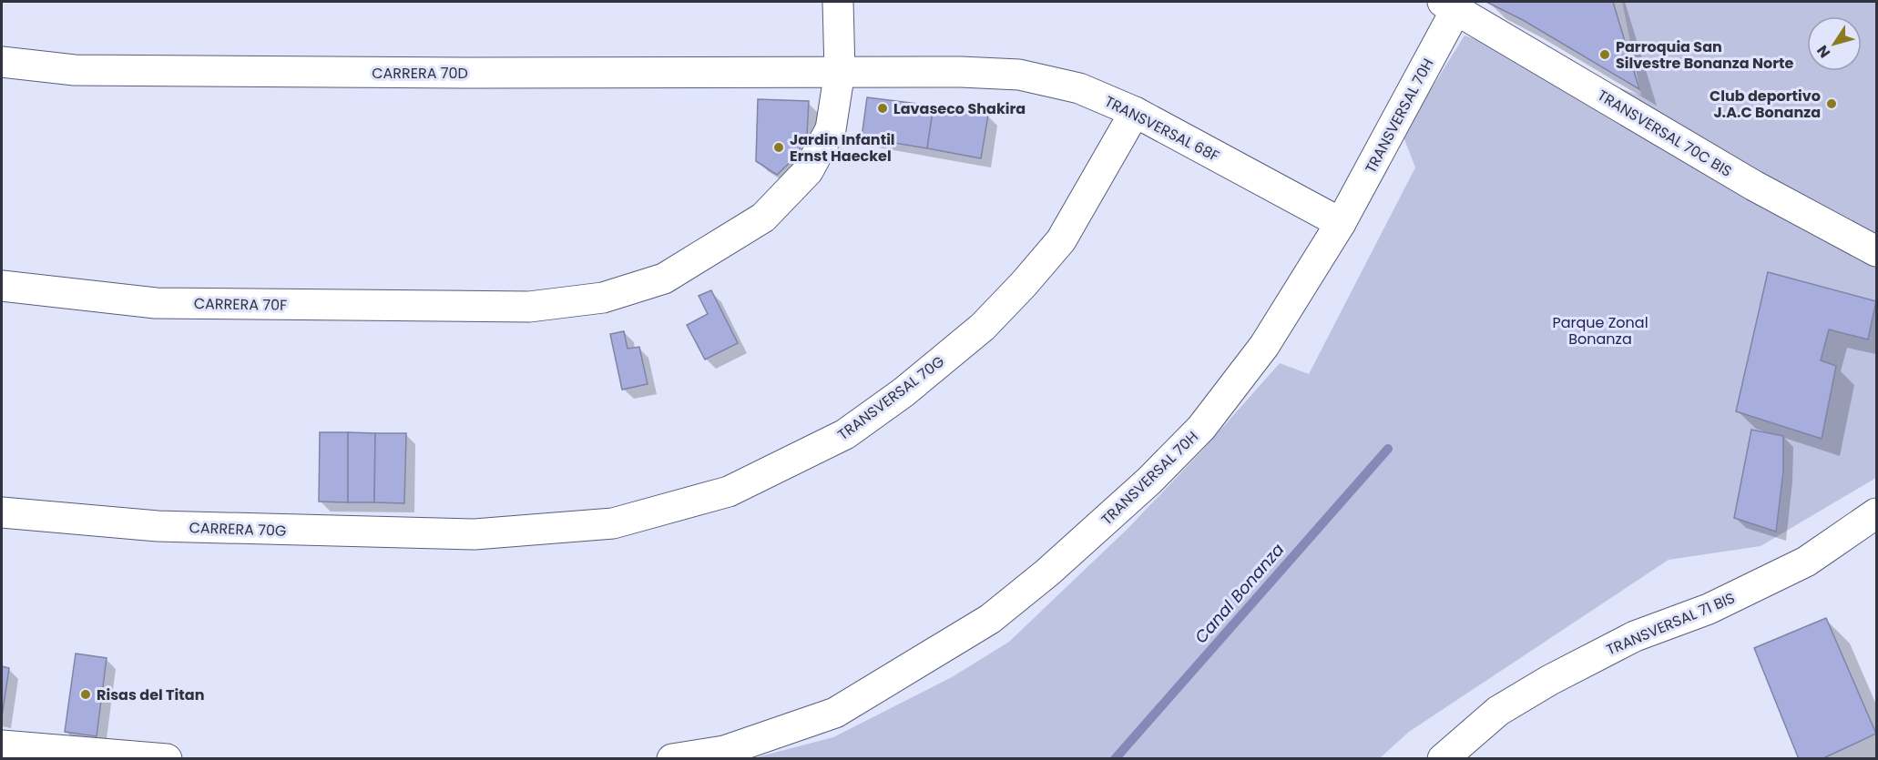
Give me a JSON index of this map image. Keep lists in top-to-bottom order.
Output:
{
  "streets": {
    "street": [
      "CARRERA 70D",
      "TRANSVERSAL 70H",
      "TRANSVERSAL 68F",
      "TRANSVERSAL 70C BIS",
      "CARRERA 70F",
      "TRANSVERSAL 70G",
      "CARRERA 70G",
      "TRANSVERSAL 71 BIS"
    ]
  },
  "crossings": [
    ["CARRERA 70D", "TRANSVERSAL 68F"],
    ["CARRERA 70D", "CARRERA 70F"],
    ["TRANSVERSAL 70H", "TRANSVERSAL 68F"],
    ["TRANSVERSAL 70H", "TRANSVERSAL 70C BIS"],
    ["TRANSVERSAL 68F", "CARRERA 70F"],
    ["TRANSVERSAL 68F", "TRANSVERSAL 70G"],
    ["TRANSVERSAL 70G", "CARRERA 70G"]
  ],
  "water": ["Canal Bonanza"],
  "parks": ["Parque Zonal Bonanza"],
  "places": [
    "Parroquia San Silvestre Bonanza Norte",
    "Club deportivo J.A.C Bonanza",
    "Lavaseco Shakira",
    "Jardin Infantil Ernst Haeckel",
    "Risas del Titan"
  ],
  "north": "bottom left"
}
